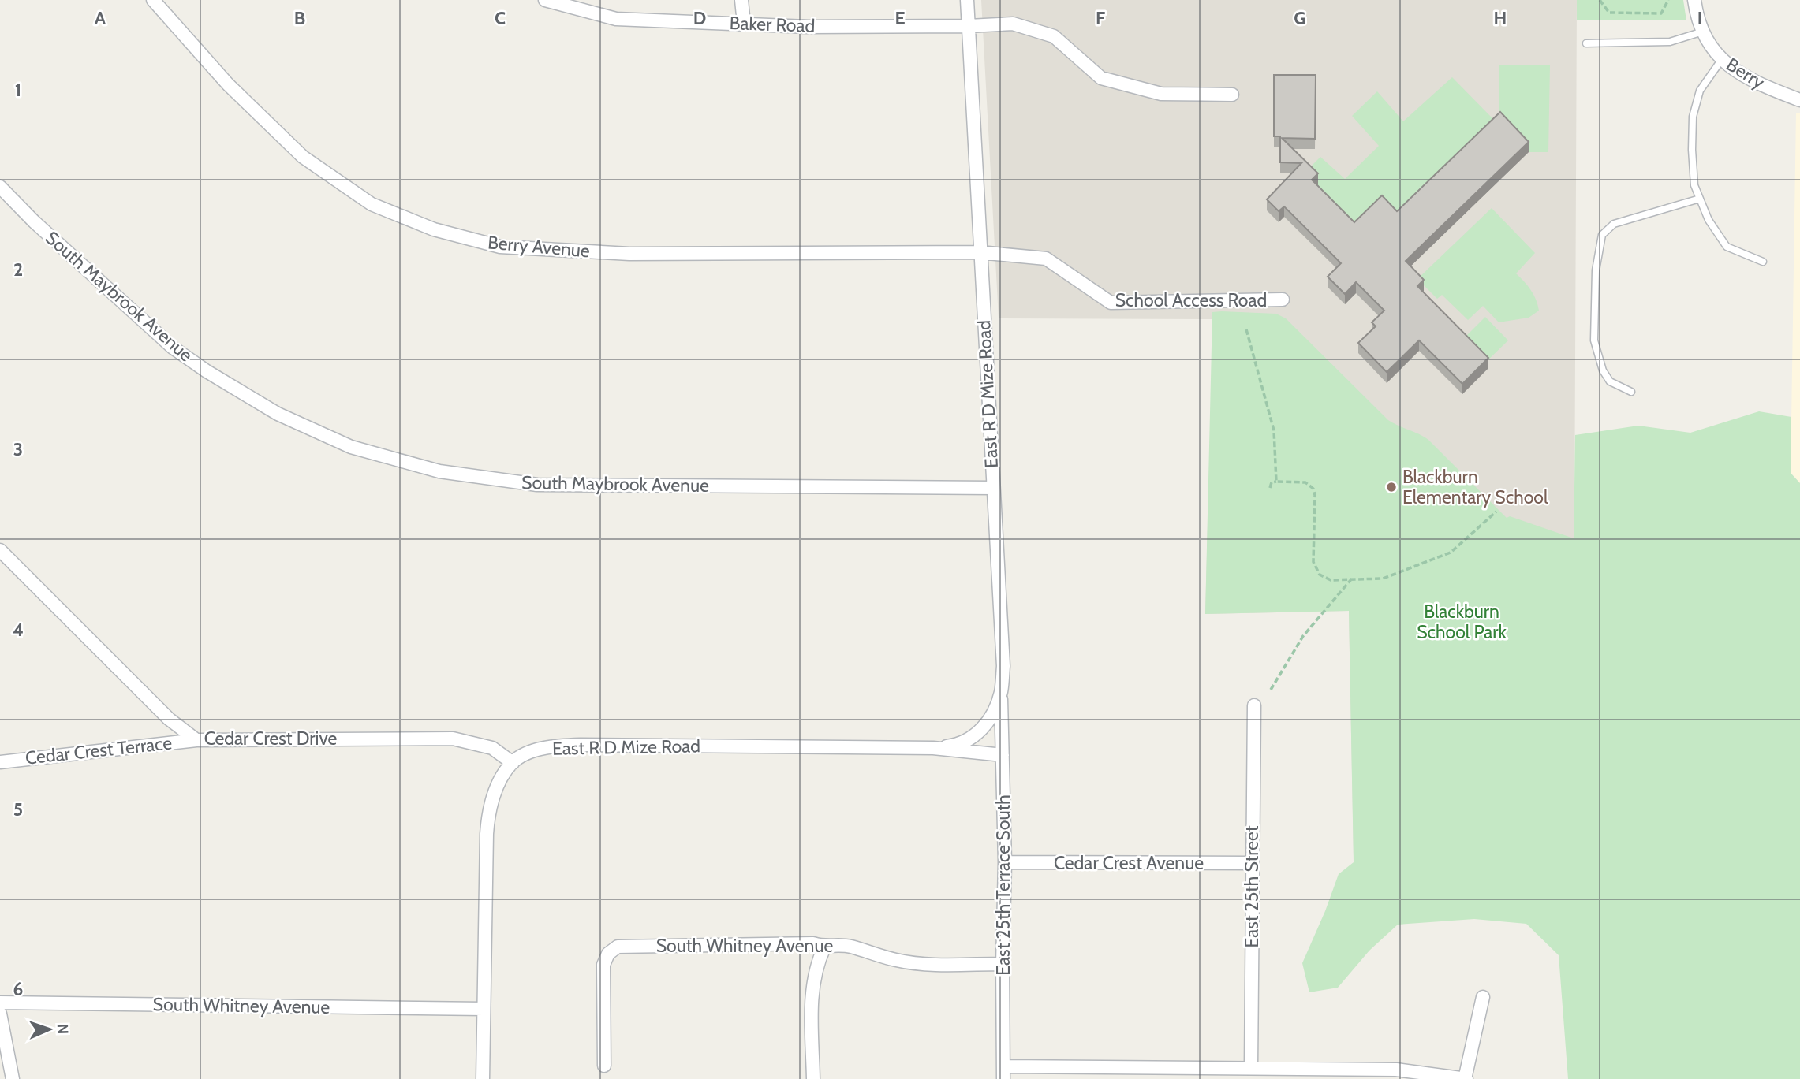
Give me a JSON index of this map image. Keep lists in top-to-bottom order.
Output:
{
  "streets": {
    "street": [
      "Baker Road",
      "Berry",
      "Berry Avenue",
      "South Maybrook Avenue",
      "School Access Road",
      "East R D Mize Road",
      "Cedar Crest Drive",
      "Cedar Crest Terrace",
      "Cedar Crest Avenue",
      "East 25th Terrace South",
      "East 25th Street",
      "South Whitney Avenue"
    ]
  },
  "crossings": [
    ["Baker Road", "East R D Mize Road"],
    ["Berry Avenue", "School Access Road"],
    ["Berry Avenue", "East R D Mize Road"],
    ["South Maybrook Avenue", "East R D Mize Road"],
    ["School Access Road", "East R D Mize Road"],
    ["East R D Mize Road", "Cedar Crest Drive"],
    ["East R D Mize Road", "East 25th Terrace South"],
    ["Cedar Crest Drive", "Cedar Crest Terrace"],
    ["Cedar Crest Avenue", "East 25th Terrace South"],
    ["Cedar Crest Avenue", "East 25th Street"],
    ["East 25th Terrace South", "South Whitney Avenue"]
  ],
  "parks": ["Blackburn School Park"],
  "places": ["Blackburn Elementary School"],
  "north": "right",
  "grid": {
    "columns": [
      "A",
      "B",
      "C",
      "D",
      "E",
      "F",
      "G",
      "H",
      "I"
    ],
    "rows": [
      "1",
      "2",
      "3",
      "4",
      "5",
      "6"
    ]
  }
}
